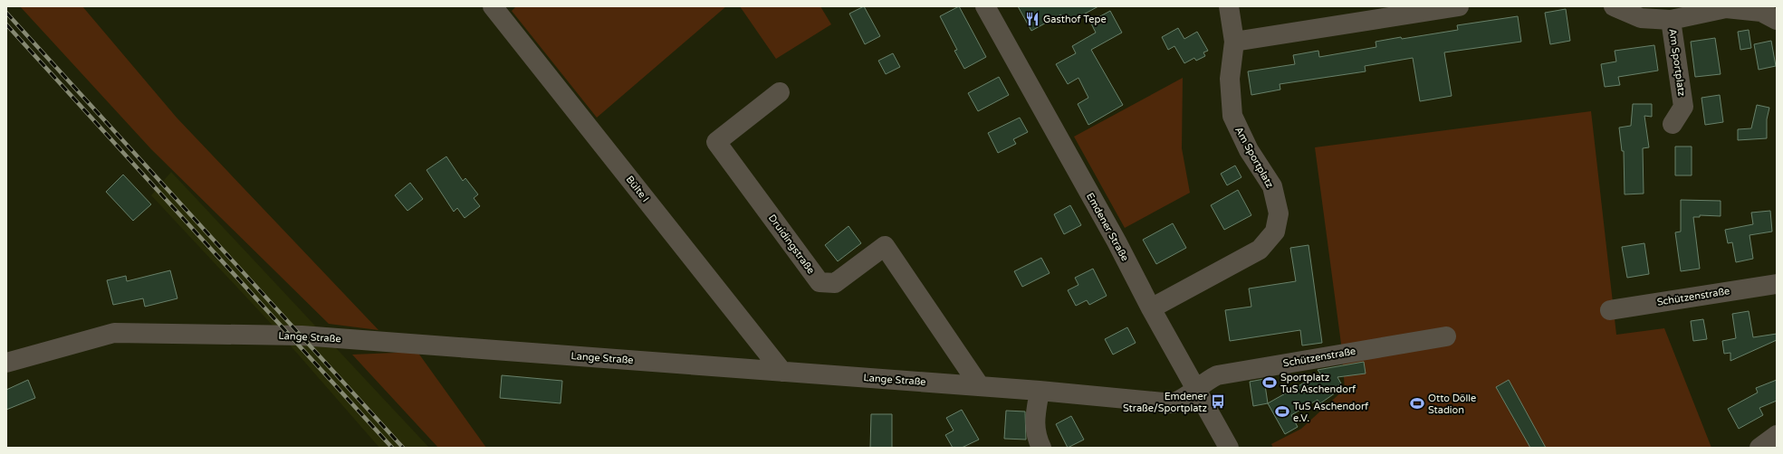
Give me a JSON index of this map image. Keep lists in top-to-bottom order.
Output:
{
  "streets": {
    "street": [
      "Am Sportplatz",
      "Bülte I",
      "Emdener Straße",
      "Druidingstraße",
      "Schützenstraße",
      "Lange Straße"
    ]
  },
  "crossings": [
    ["Am Sportplatz", "Emdener Straße"],
    ["Bülte I", "Lange Straße"],
    ["Emdener Straße", "Schützenstraße"],
    ["Emdener Straße", "Lange Straße"],
    ["Druidingstraße", "Lange Straße"],
    ["Schützenstraße", "Lange Straße"]
  ],
  "places": {
    "restaurant": ["Gasthof Tepe"],
    "sports": ["Sportplatz TuS Aschendorf", "Otto Dölle Stadion", "TuS Aschendorf e.V."],
    "bus stop": ["Emdener Straße/Sportplatz"]
  }
}
